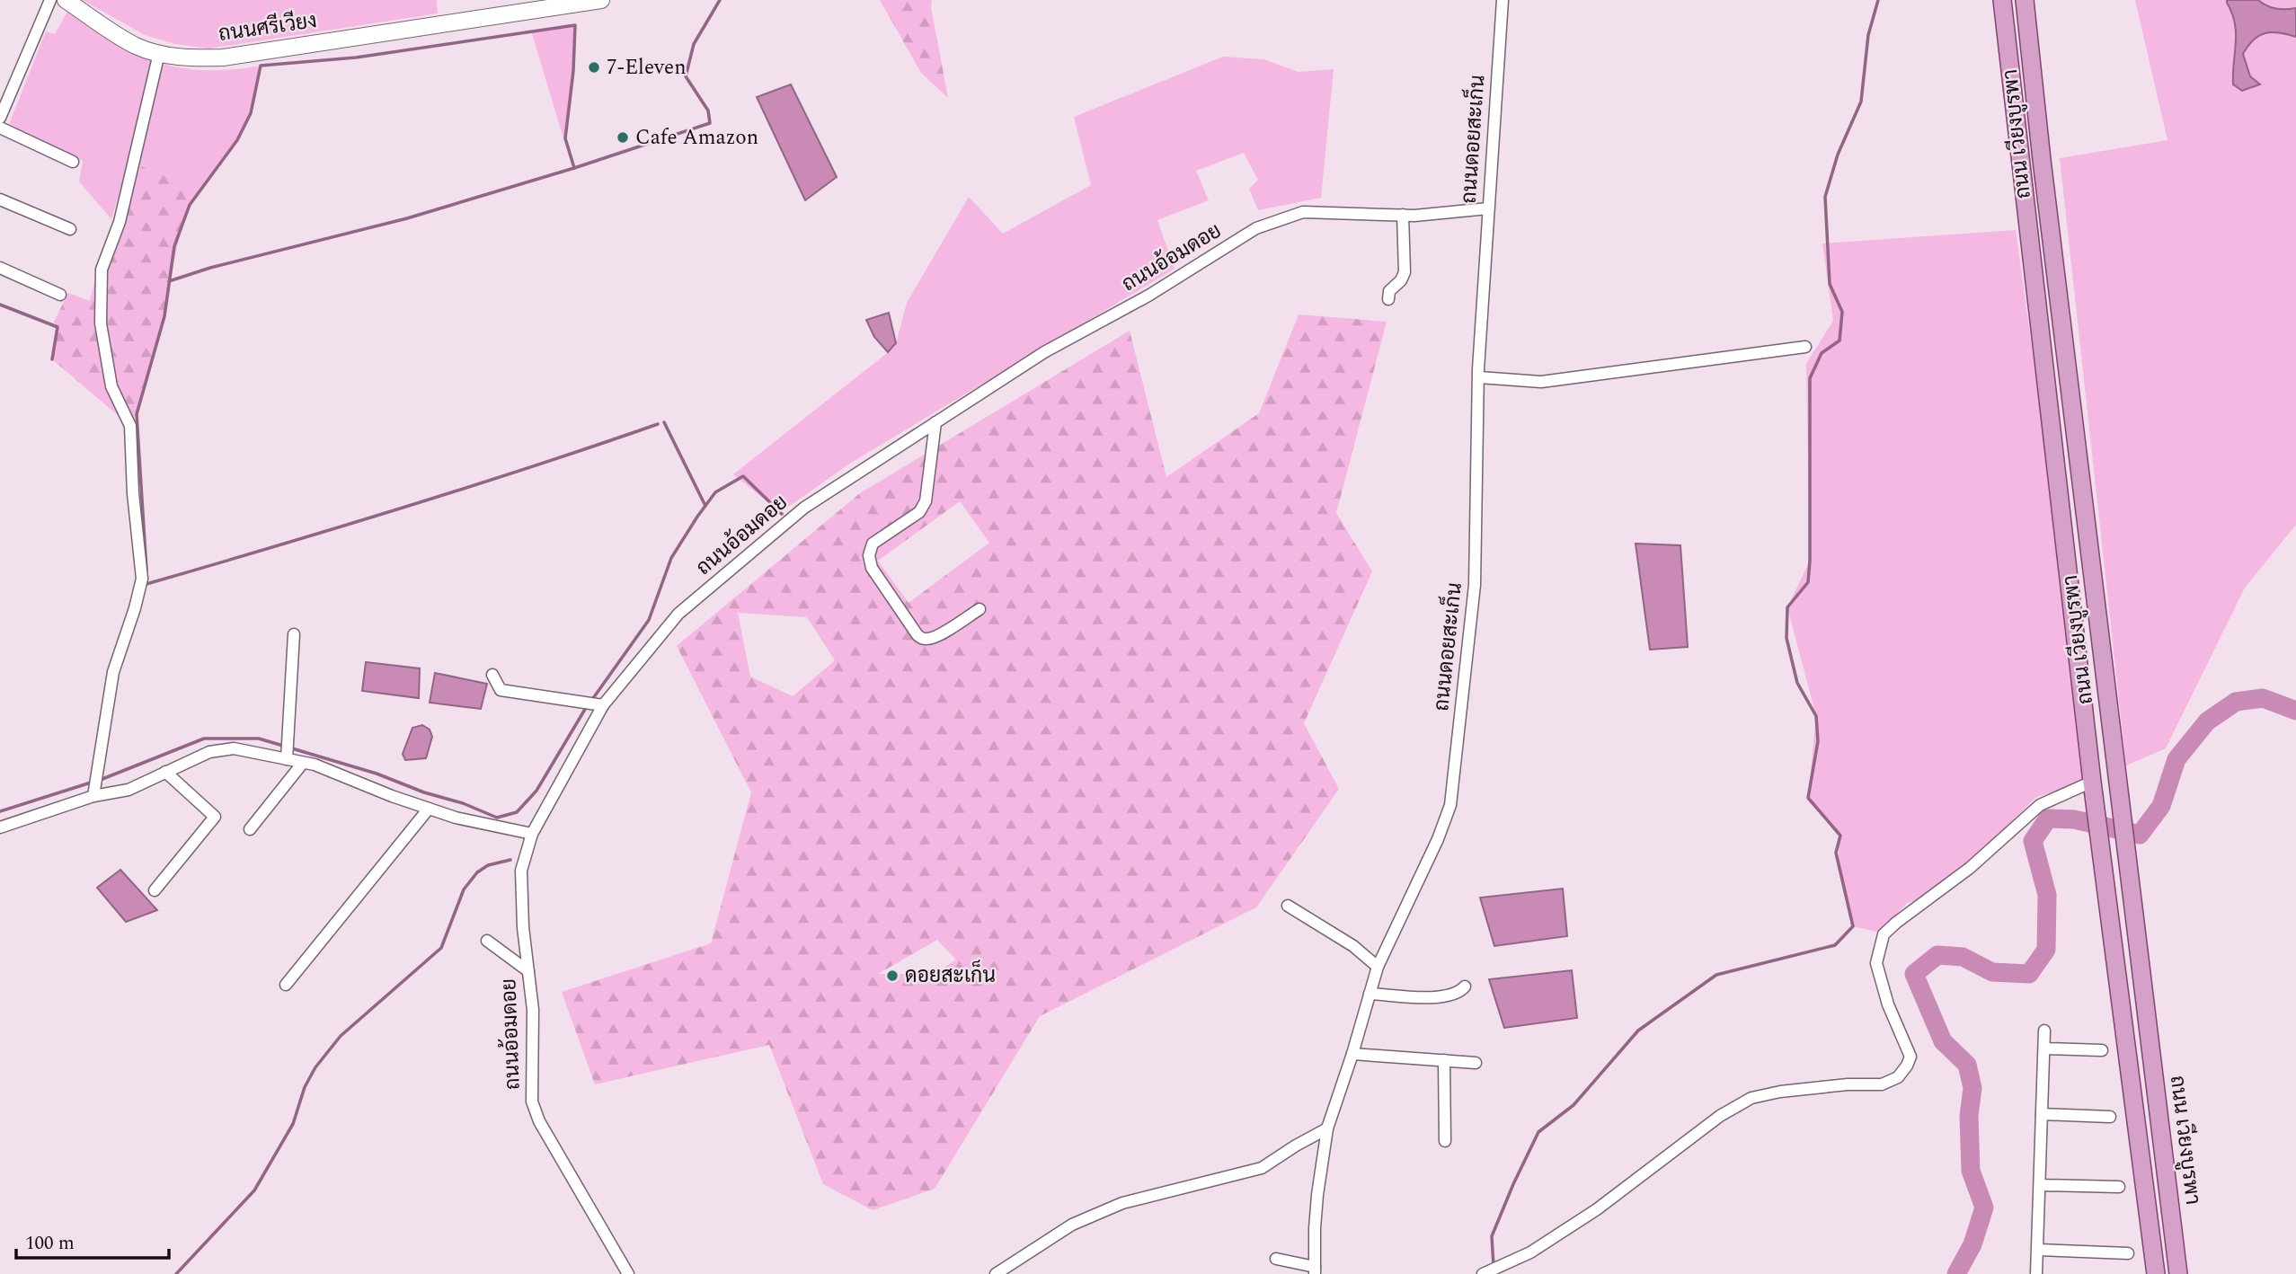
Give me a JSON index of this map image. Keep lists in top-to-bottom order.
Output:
{
  "streets": {
    "main road": ["ถนนศรีเวียง", "ถนน เวียงบูรพา"],
    "street": ["ถนนดอยสะเก็น", "ถนนอ้อมดอย"]
  },
  "crossings": [
    ["ถนนดอยสะเก็น", "ถนนอ้อมดอย"]
  ],
  "places": ["7-Eleven", "Cafe Amazon", "ดอยสะเก็น"],
  "scale_bar": "100 m"
}
